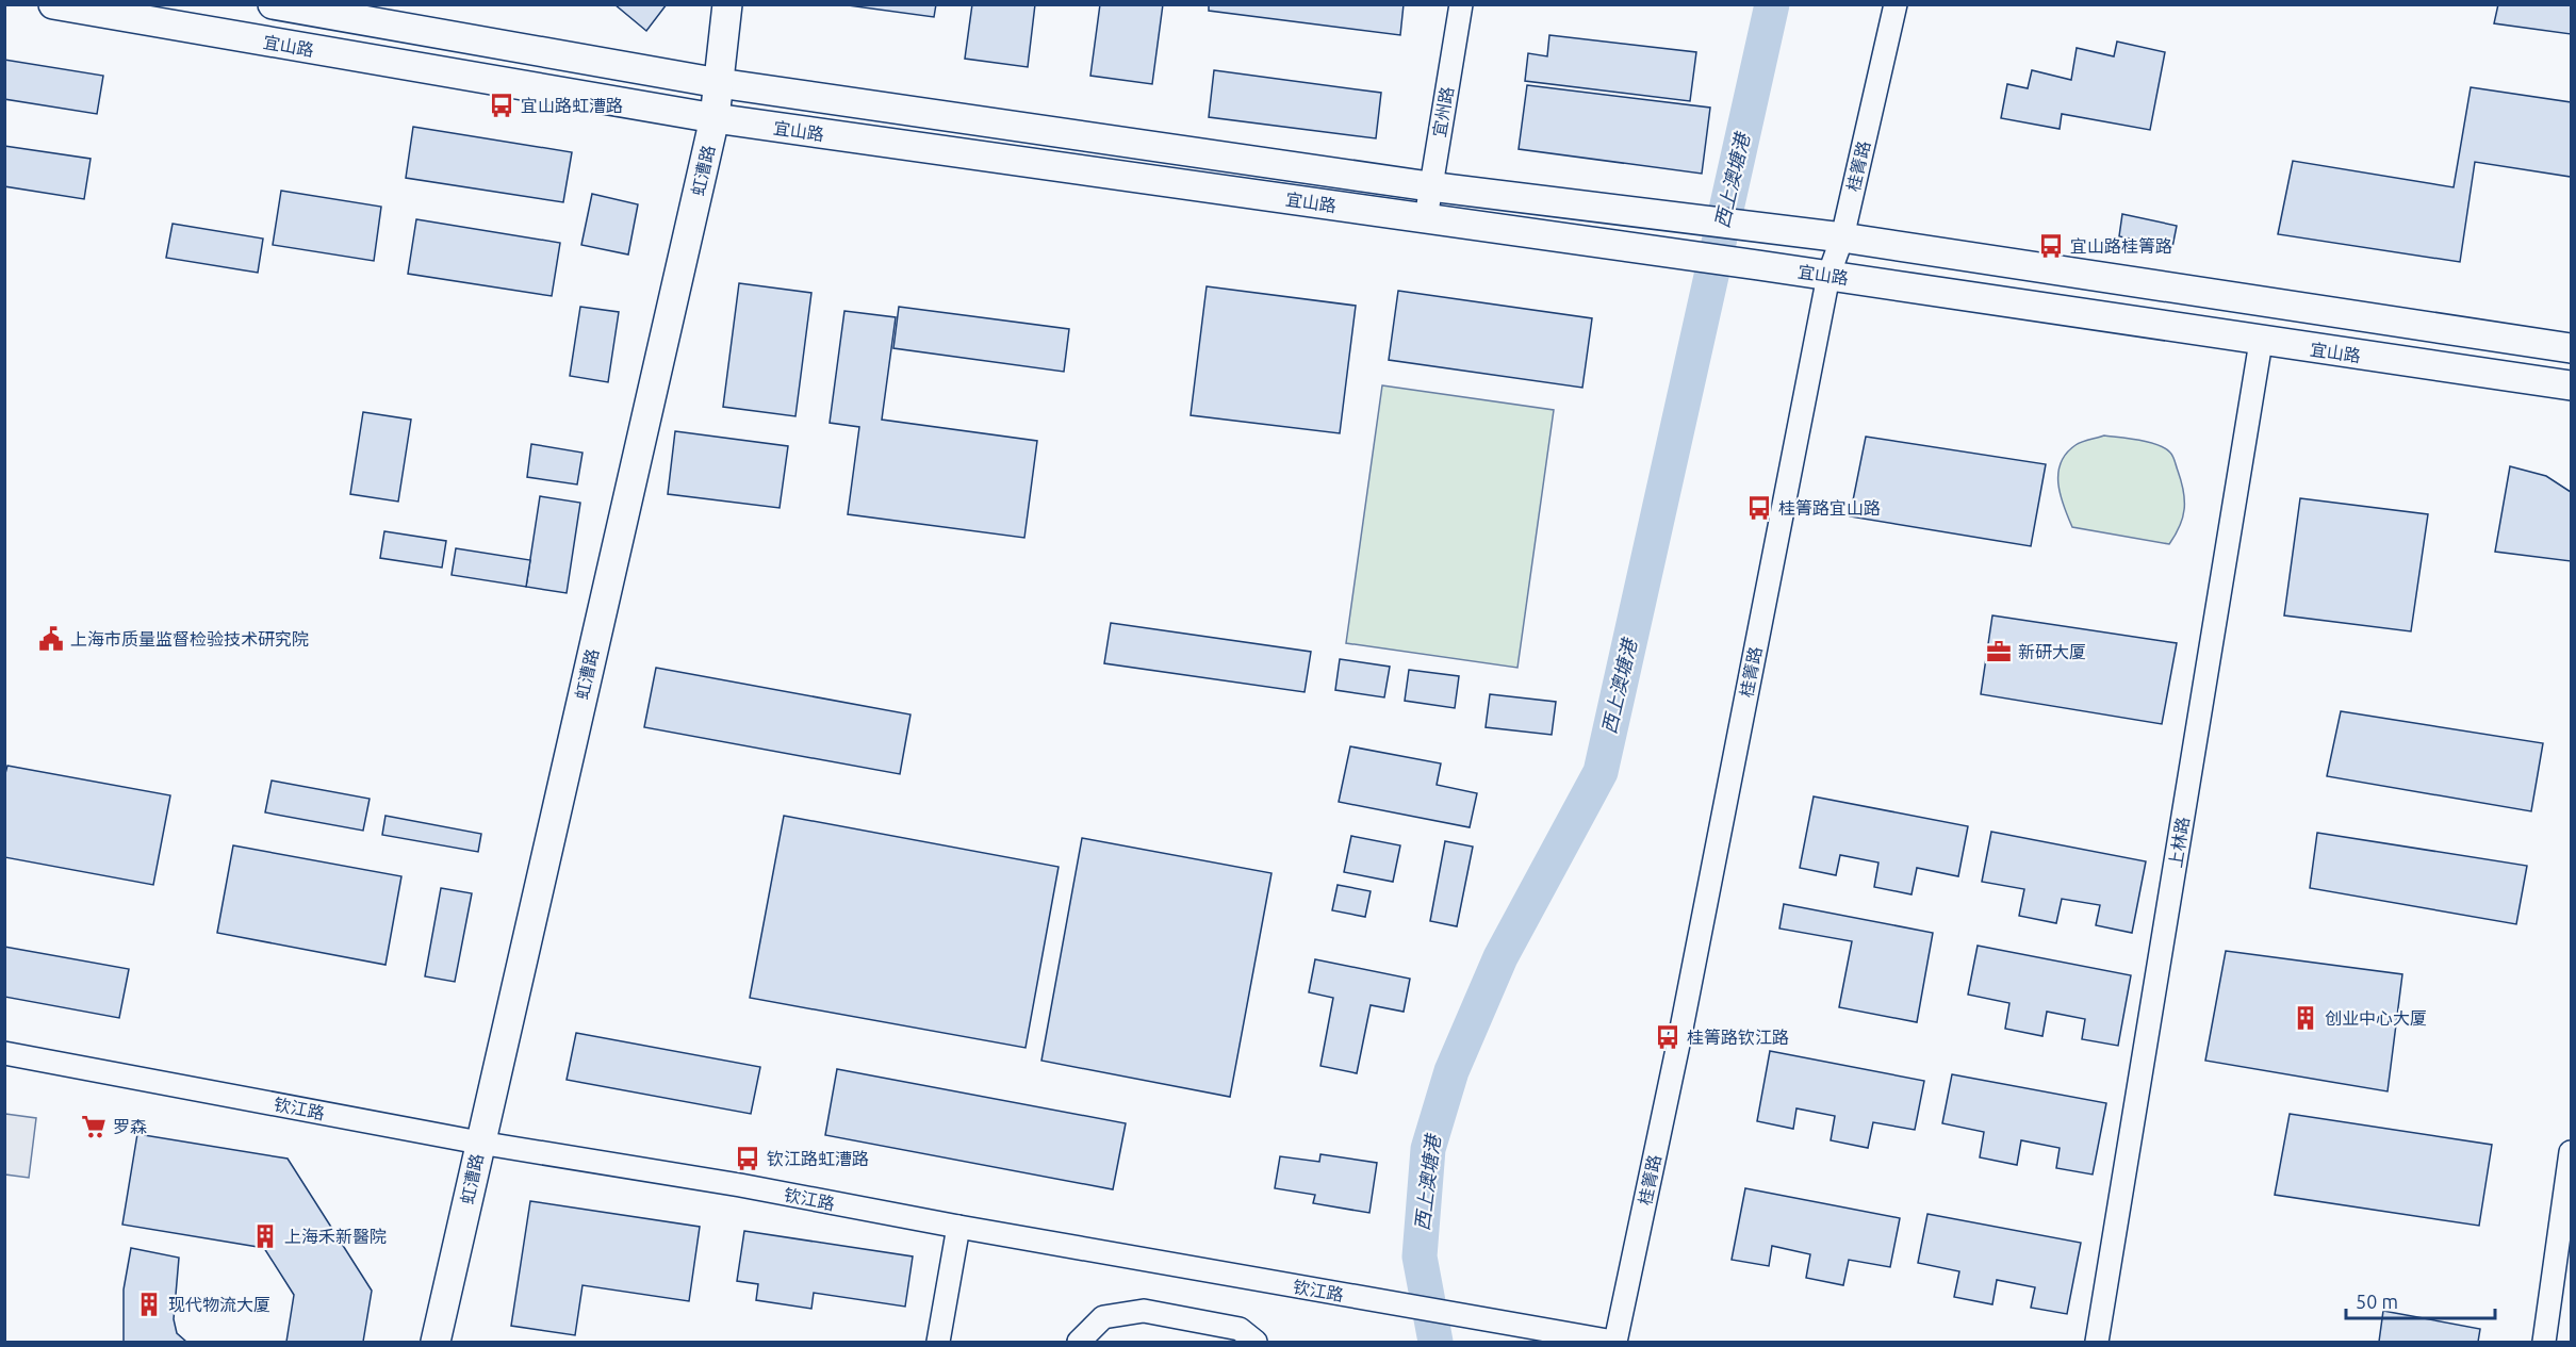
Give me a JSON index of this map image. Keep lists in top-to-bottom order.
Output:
{
  "streets": {
    "main road": ["宜山路", "虹漕路"],
    "street": [
      "宜州路",
      "桂箐路",
      "上林路",
      "钦江路"
    ]
  },
  "crossings": [
    ["宜山路", "宜州路"],
    ["宜山路", "桂箐路"],
    ["宜山路", "虹漕路"],
    ["宜山路", "上林路"],
    ["桂箐路", "钦江路"],
    ["虹漕路", "钦江路"]
  ],
  "water": ["西上澳塘港"],
  "places": {
    "bus stop": [
      "宜山路虹漕路",
      "宜山路桂箐路",
      "桂箐路宜山路",
      "桂箐路钦江路",
      "钦江路虹漕路"
    ],
    "public building": ["上海市质量监督检验技术研究院"],
    "office": ["新研大厦"],
    "building": ["创业中心大厦", "上海禾新醫院", "现代物流大厦"],
    "supermarket": ["罗森"]
  },
  "scale_bar": "50 m"
}
